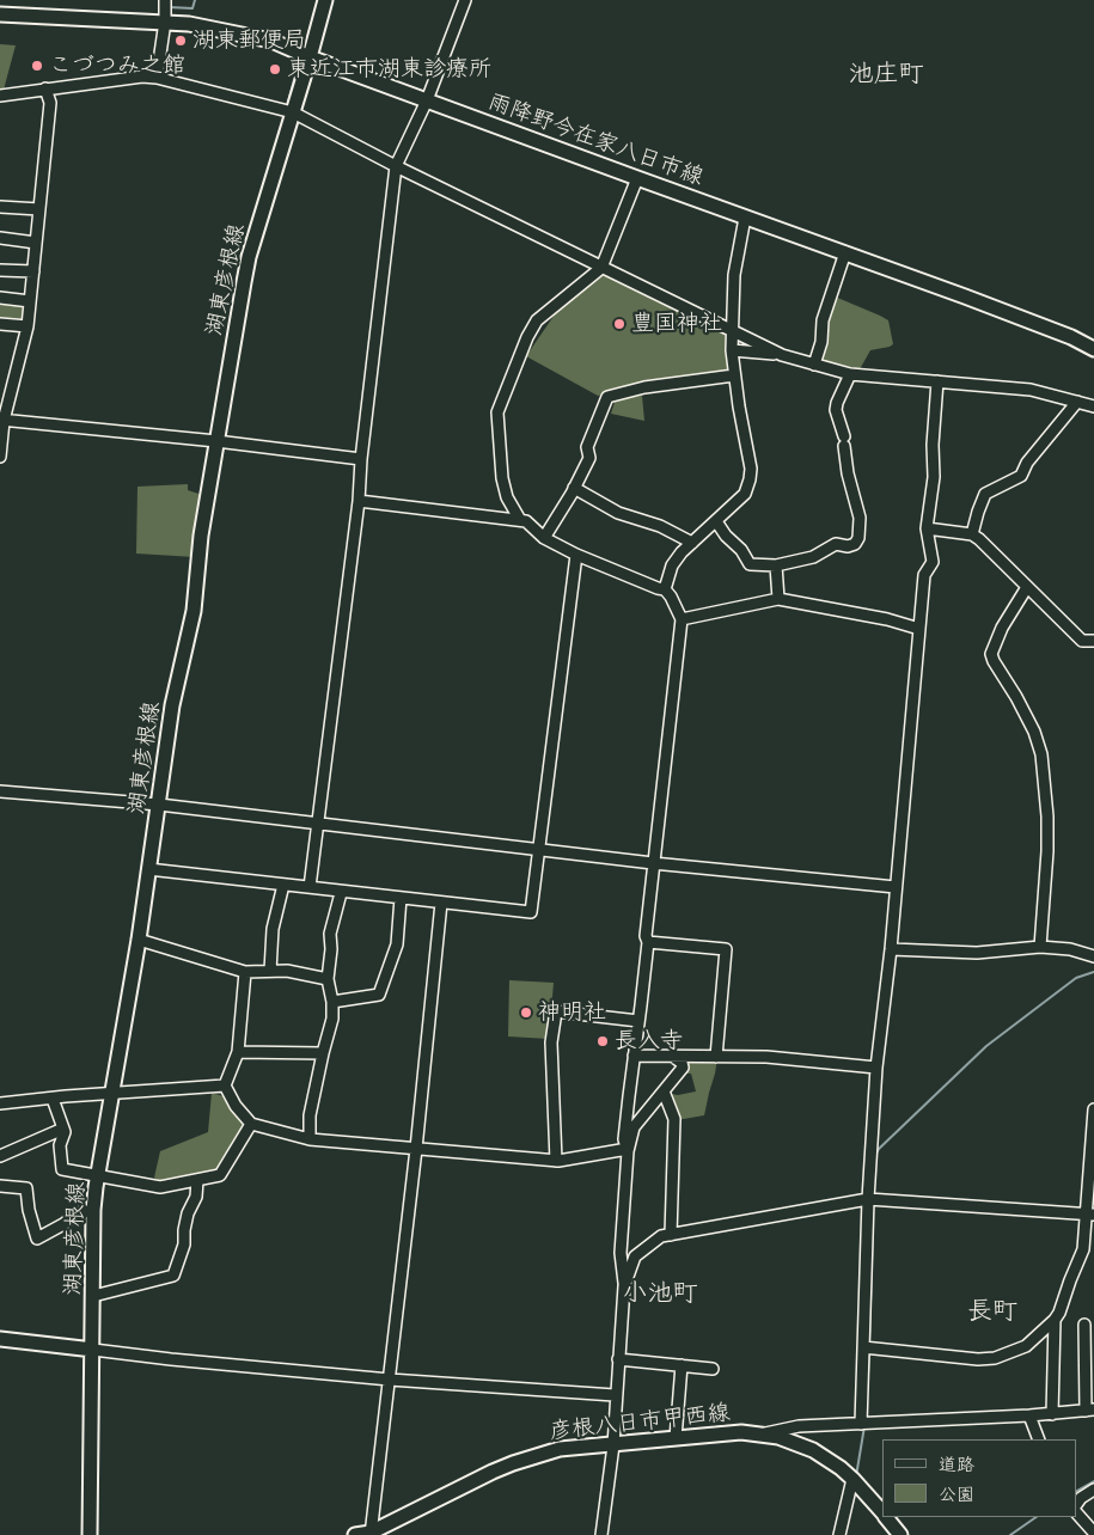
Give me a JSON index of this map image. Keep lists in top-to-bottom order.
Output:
{
  "streets": {
    "main road": ["雨降野今在家八日市線", "湖東彦根線", "彦根八日市甲西線"]
  },
  "crossings": [
    ["雨降野今在家八日市線", "湖東彦根線"]
  ],
  "districts": ["池庄町", "小池町", "長町"],
  "places": [
    "湖東郵便局",
    "こづつみ之館",
    "東近江市湖東診療所",
    "豊国神社",
    "神明社",
    "長入寺"
  ],
  "legend": ["道路", "公園"]
}
